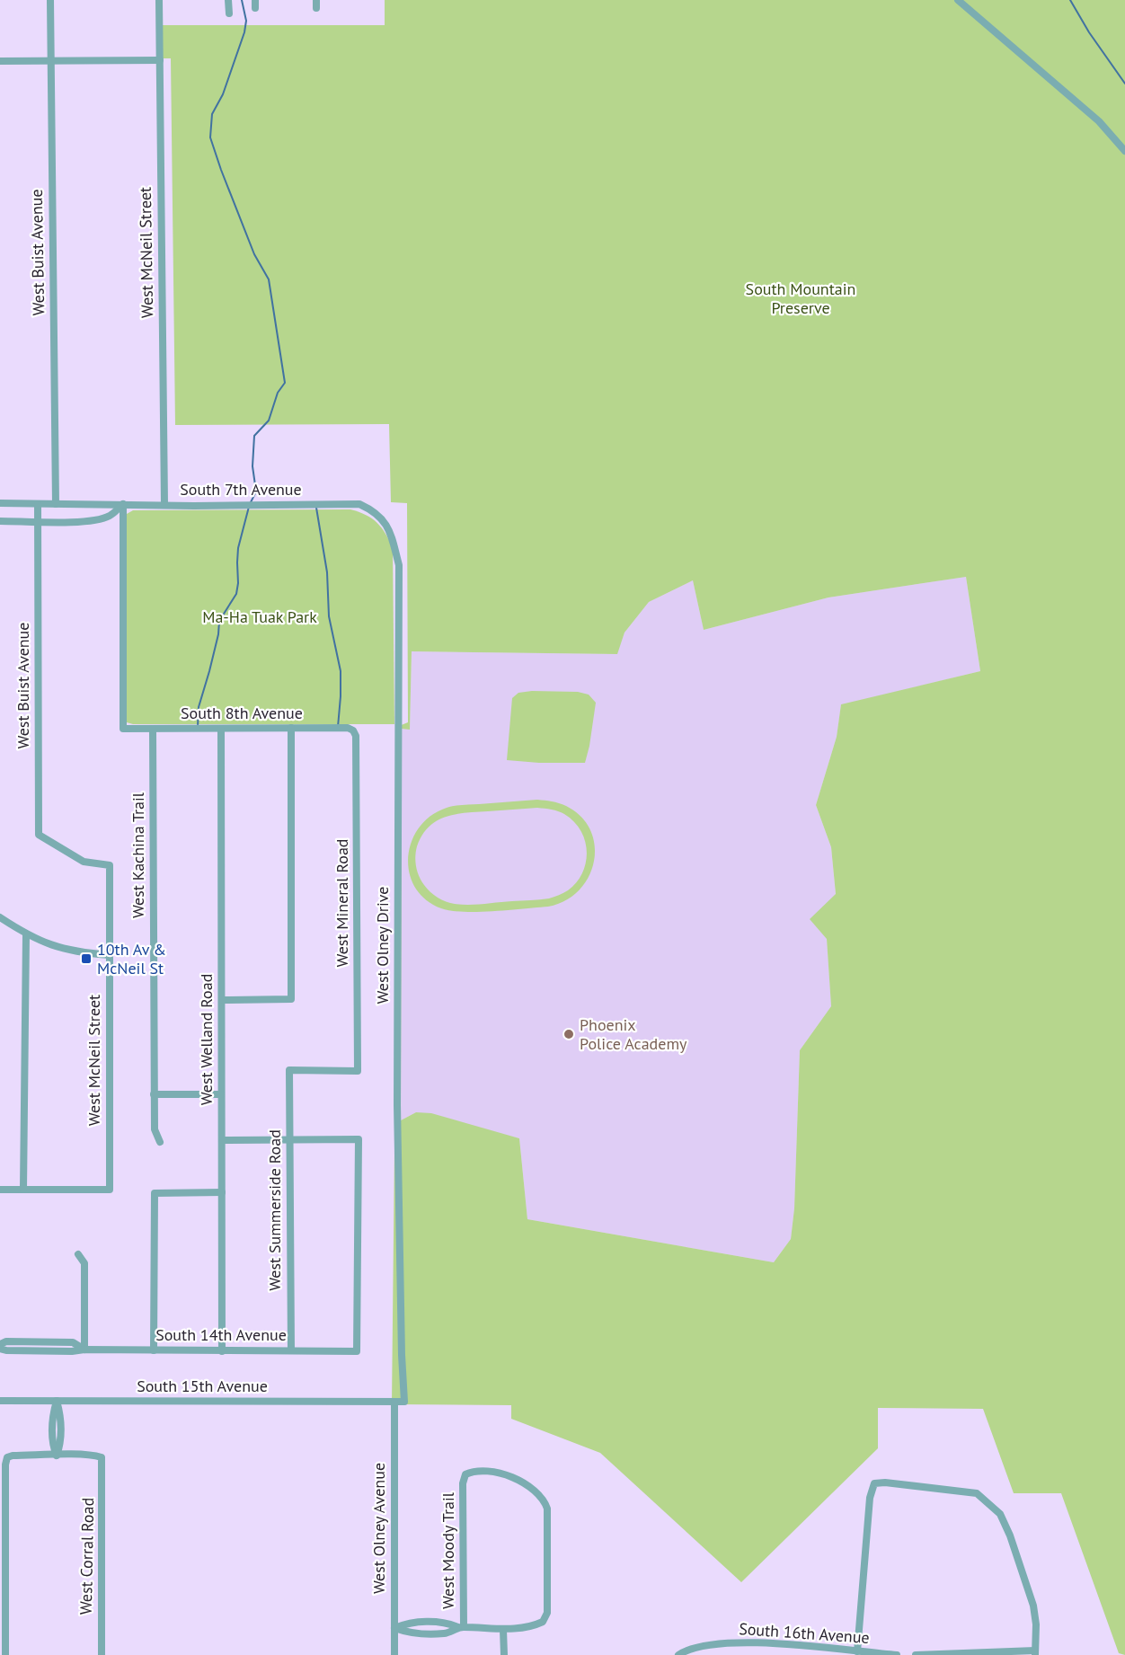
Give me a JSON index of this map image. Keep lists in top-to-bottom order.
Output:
{
  "streets": {
    "street": [
      "West Buist Avenue",
      "West McNeil Street",
      "South 7th Avenue",
      "South 8th Avenue",
      "West Kachina Trail",
      "West Mineral Road",
      "West Olney Drive",
      "West Welland Road",
      "West Summerside Road",
      "South 14th Avenue",
      "South 15th Avenue",
      "West Olney Avenue",
      "West Moody Trail",
      "West Corral Road",
      "South 16th Avenue"
    ]
  },
  "crossings": [
    ["West Buist Avenue", "West McNeil Street"],
    ["West Buist Avenue", "South 7th Avenue"],
    ["West McNeil Street", "South 7th Avenue"],
    ["South 7th Avenue", "South 8th Avenue"],
    ["South 7th Avenue", "West Olney Drive"],
    ["South 8th Avenue", "West Kachina Trail"],
    ["South 8th Avenue", "West Mineral Road"],
    ["South 8th Avenue", "West Welland Road"],
    ["West Mineral Road", "West Summerside Road"],
    ["West Olney Drive", "South 15th Avenue"],
    ["West Welland Road", "South 14th Avenue"],
    ["West Summerside Road", "South 14th Avenue"],
    ["South 15th Avenue", "West Olney Avenue"]
  ],
  "parks": ["South Mountain Preserve", "Ma-Ha Tuak Park"],
  "places": {
    "transit": ["10th Av & McNeil St"],
    "other": ["Phoenix Police Academy"]
  }
}
